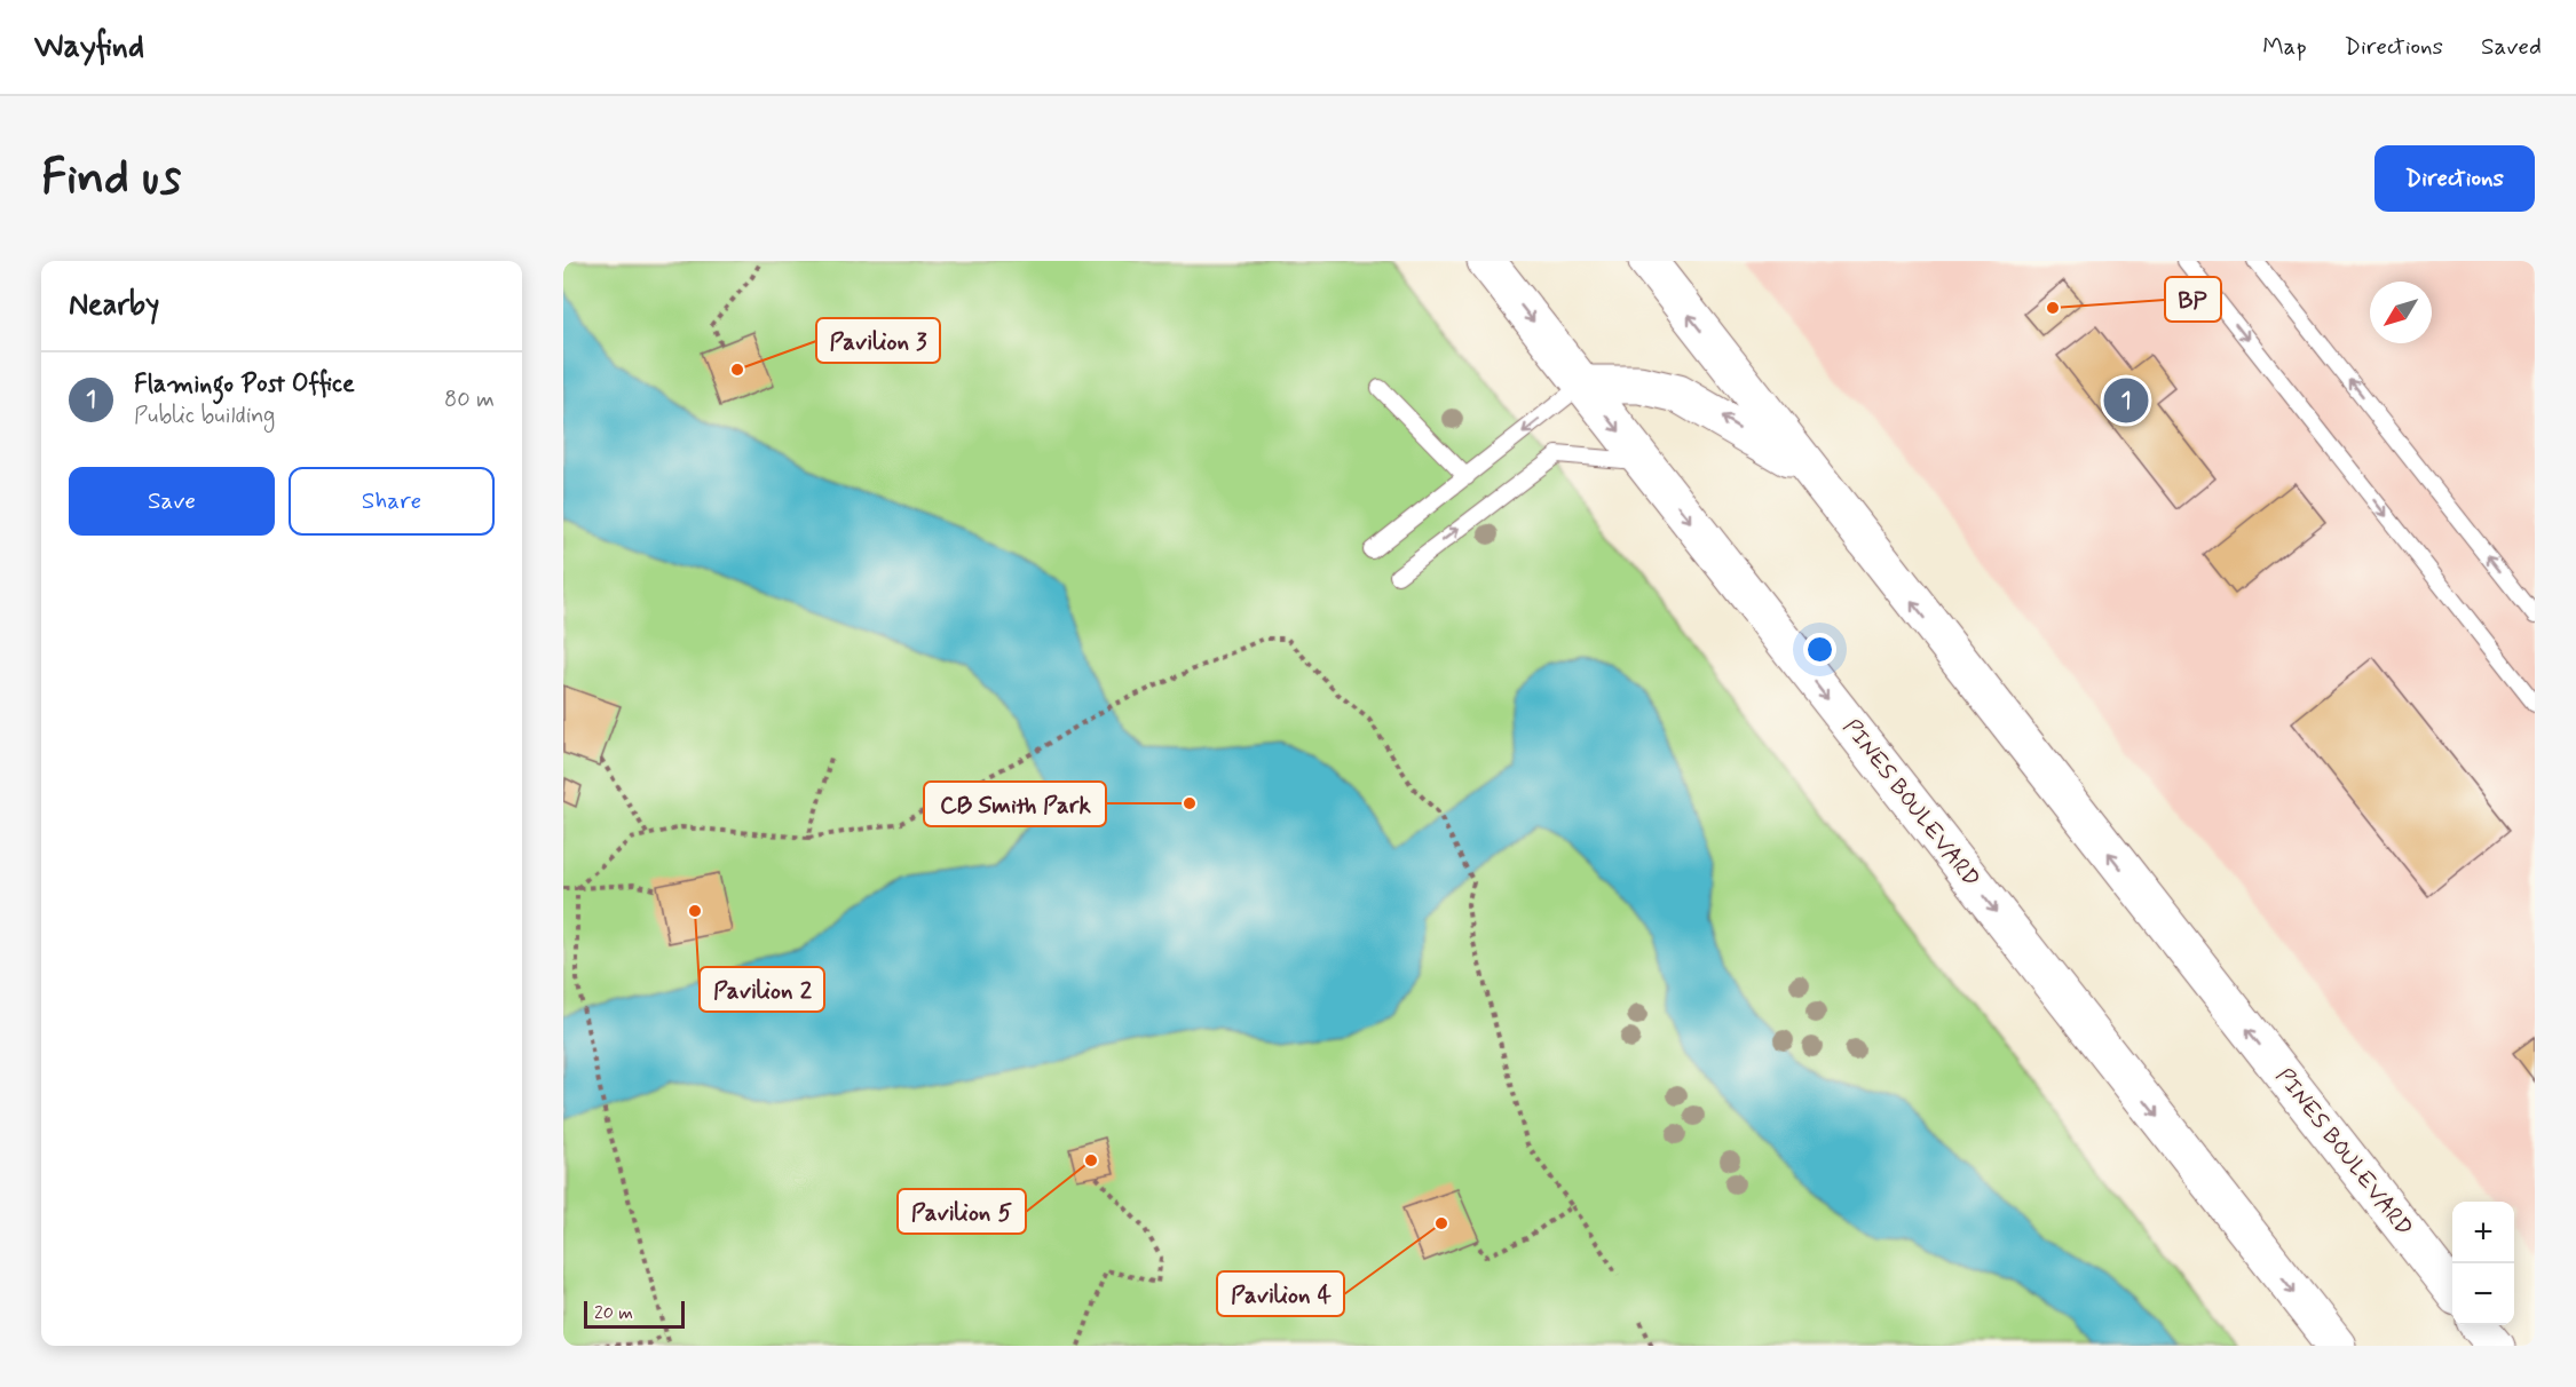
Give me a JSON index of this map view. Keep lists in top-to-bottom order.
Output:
{
  "streets": {
    "highway": ["PINES BOULEVARD"]
  },
  "places": [
    "BP",
    "Pavilion 3",
    "CB Smith Park",
    "Pavilion 2",
    "Pavilion 5",
    "Pavilion 4"
  ],
  "scale_bar": "20 m",
  "north": "bottom left",
  "page": {
    "header": "Wayfind",
    "nav": ["Map", "Directions", "Saved"],
    "buttons": [
      "Directions",
      ["Save", "Share"]
    ],
    "title": "Find us",
    "heading": "Nearby",
    "list": [
      {
        "mark": "1",
        "name": "Flamingo Post Office",
        "note": "Public building",
        "value": "80 m"
      }
    ],
    "pins": "1",
    "map_buttons": ["+", "−"],
    "scale": "20 m"
  }
}
